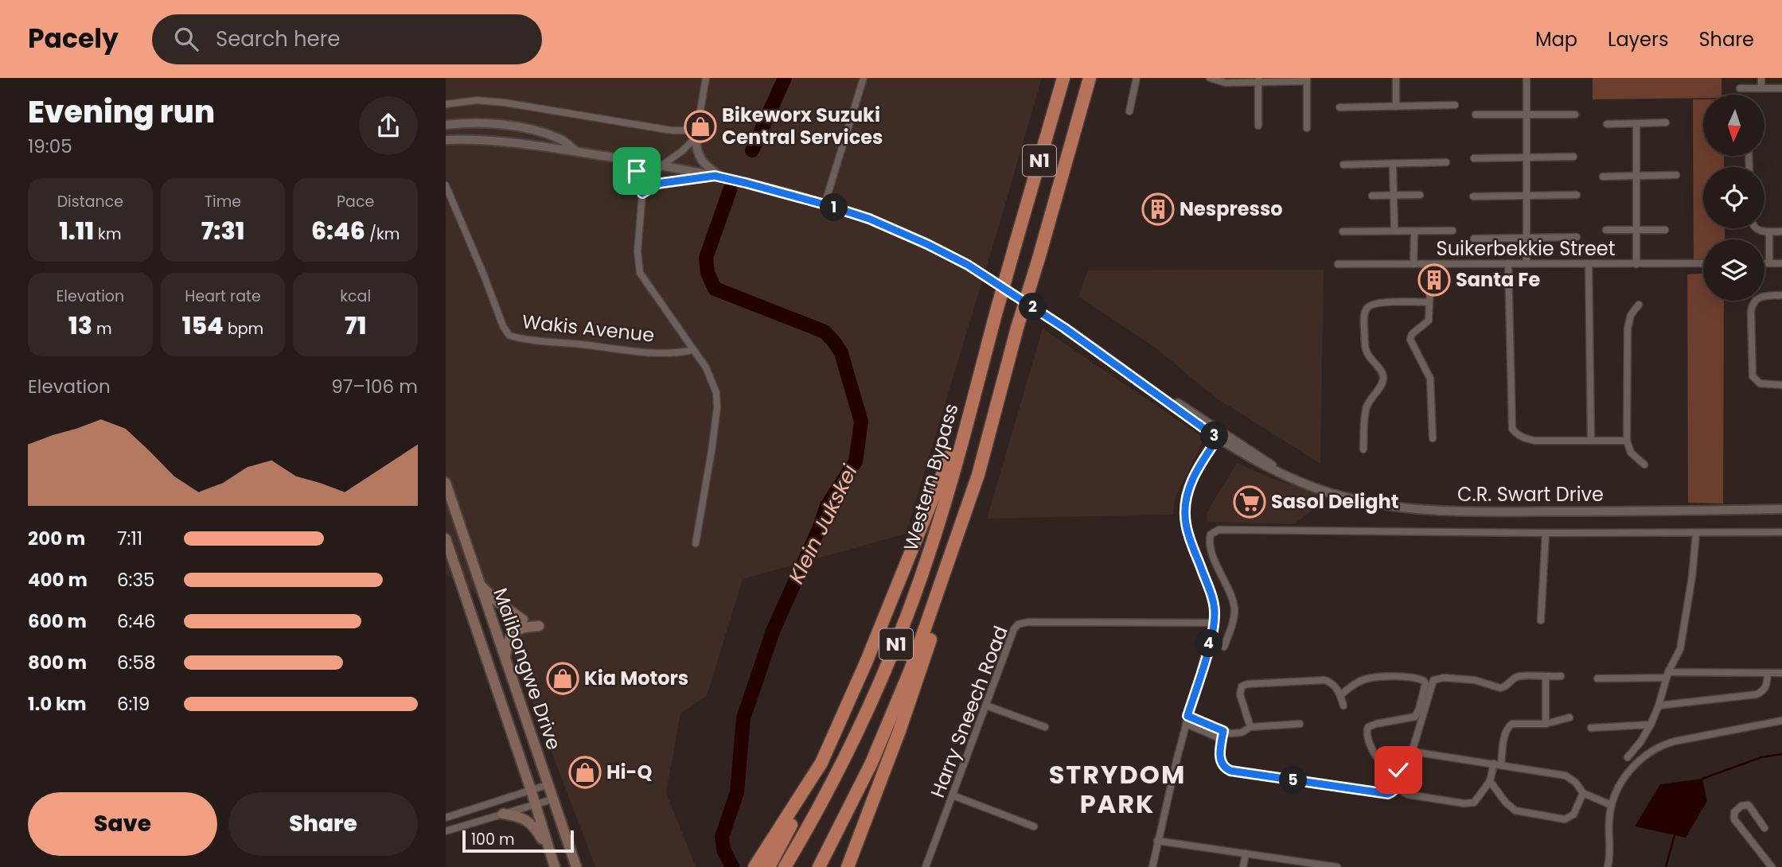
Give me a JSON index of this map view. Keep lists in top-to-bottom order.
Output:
{
  "streets": {
    "highway": ["N1", "Western Bypass"],
    "main road": ["Malibongwe Drive"],
    "street": [
      "Suikerbekkie Street",
      "Wakis Avenue",
      "C.R. Swart Drive",
      "Harry Sneech Road"
    ]
  },
  "districts": ["STRYDOM PARK"],
  "water": ["Klein Jukskei"],
  "places": {
    "shop": ["Bikeworx Suzuki Central Services", "Kia Motors", "Hi-Q"],
    "building": ["Nespresso", "Santa Fe"],
    "supermarket": ["Sasol Delight"]
  },
  "scale_bar": "100 m",
  "north": "bottom",
  "page": {
    "header": "Pacely",
    "search": "Search here",
    "nav": ["Map", "Layers", "Share"],
    "heading": ["Evening run", "19:05"],
    "stats": [
      ["Distance", "1.11 km"],
      ["Time", "7:31"],
      ["Pace", "6:46 /km"],
      ["Elevation", "13 m"],
      ["Heart rate", "154 bpm"],
      ["kcal", "71"]
    ],
    "pins": [
      "1",
      "2",
      "3",
      "4",
      "5"
    ],
    "chart": ["Elevation", "97–106 m"],
    "list": [
      {
        "name": "200 m",
        "note": "7:11"
      },
      {
        "name": "400 m",
        "note": "6:35"
      },
      {
        "name": "600 m",
        "note": "6:46"
      },
      {
        "name": "800 m",
        "note": "6:58"
      },
      {
        "name": "1.0 km",
        "note": "6:19"
      }
    ],
    "buttons": ["Save", "Share"],
    "scale": "100 m"
  }
}
